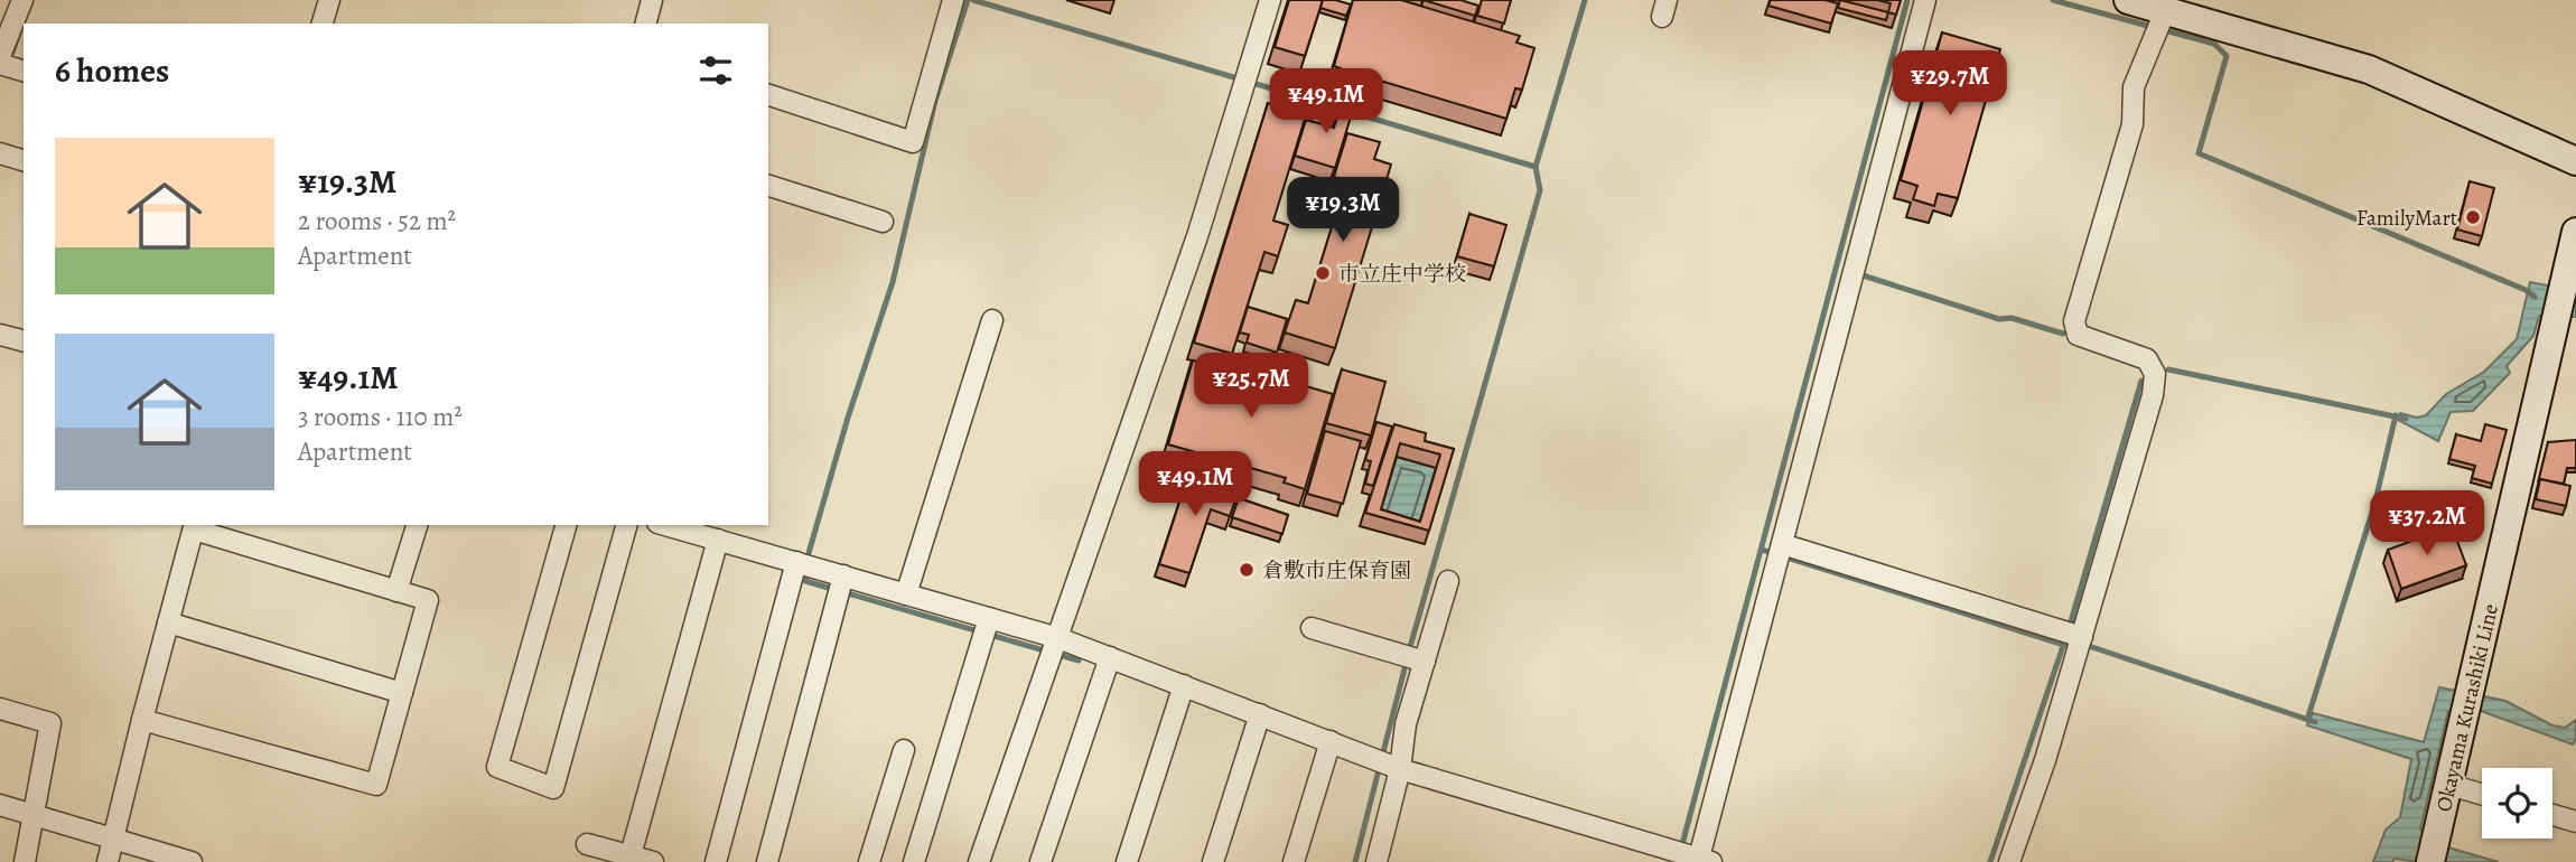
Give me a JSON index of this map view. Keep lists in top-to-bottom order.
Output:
{
  "streets": {
    "main road": ["Okayama Kurashiki Line"]
  },
  "places": ["FamilyMart", "市立庄中学校", "倉敷市庄保育園"],
  "page": {
    "heading": "6 homes",
    "price": [
      "¥29.7M",
      "¥49.1M",
      "¥19.3M",
      "¥25.7M",
      "¥49.1M",
      "¥37.2M"
    ],
    "list": [
      {
        "name": "¥19.3M",
        "note": "2 rooms · 52 m² · Apartment"
      },
      {
        "name": "¥49.1M",
        "note": "3 rooms · 110 m² · Apartment"
      }
    ]
  }
}
